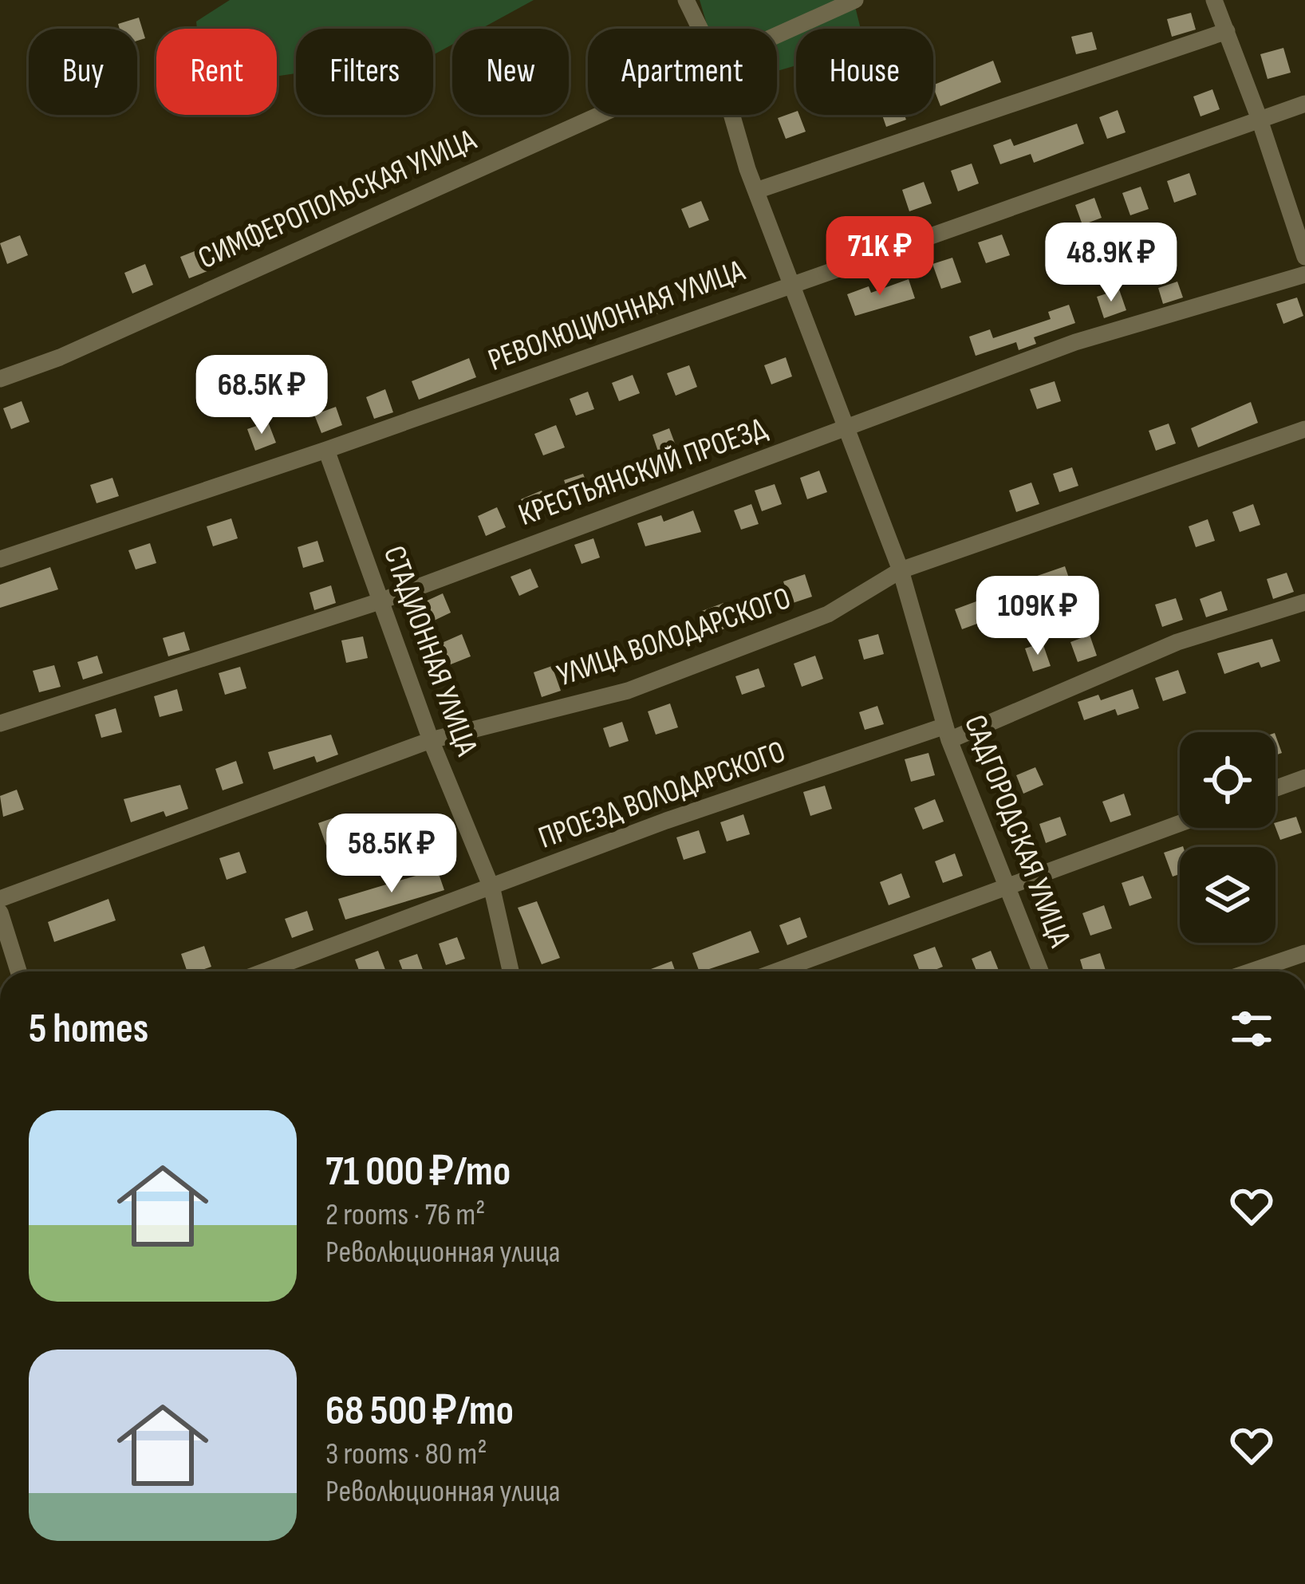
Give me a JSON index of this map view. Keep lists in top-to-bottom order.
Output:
{
  "streets": {
    "street": [
      "СИМФЕРОПОЛЬСКАЯ УЛИЦА",
      "РЕВОЛЮЦИОННАЯ УЛИЦА",
      "КРЕСТЬЯНСКИЙ ПРОЕЗД",
      "УЛИЦА ВОЛОДАРСКОГО",
      "СТАДИОННАЯ УЛИЦА",
      "ПРОЕЗД ВОЛОДАРСКОГО",
      "САДГОРОДСКАЯ УЛИЦА"
    ]
  },
  "crossings": [
    ["РЕВОЛЮЦИОННАЯ УЛИЦА", "СТАДИОННАЯ УЛИЦА"],
    ["РЕВОЛЮЦИОННАЯ УЛИЦА", "САДГОРОДСКАЯ УЛИЦА"],
    ["КРЕСТЬЯНСКИЙ ПРОЕЗД", "СТАДИОННАЯ УЛИЦА"],
    ["КРЕСТЬЯНСКИЙ ПРОЕЗД", "САДГОРОДСКАЯ УЛИЦА"],
    ["УЛИЦА ВОЛОДАРСКОГО", "СТАДИОННАЯ УЛИЦА"],
    ["УЛИЦА ВОЛОДАРСКОГО", "САДГОРОДСКАЯ УЛИЦА"],
    ["СТАДИОННАЯ УЛИЦА", "ПРОЕЗД ВОЛОДАРСКОГО"],
    ["ПРОЕЗД ВОЛОДАРСКОГО", "САДГОРОДСКАЯ УЛИЦА"]
  ],
  "page": {
    "chip": [
      "Buy",
      "Rent",
      "Filters",
      "New",
      "Apartment",
      "House"
    ],
    "price": [
      "71K ₽",
      "48.9K ₽",
      "68.5K ₽",
      "109K ₽",
      "58.5K ₽"
    ],
    "heading": "5 homes",
    "list": [
      {
        "name": "71 000 ₽/mo",
        "note": "2 rooms · 76 m² · Революционная улица"
      },
      {
        "name": "68 500 ₽/mo",
        "note": "3 rooms · 80 m² · Революционная улица"
      }
    ]
  }
}
